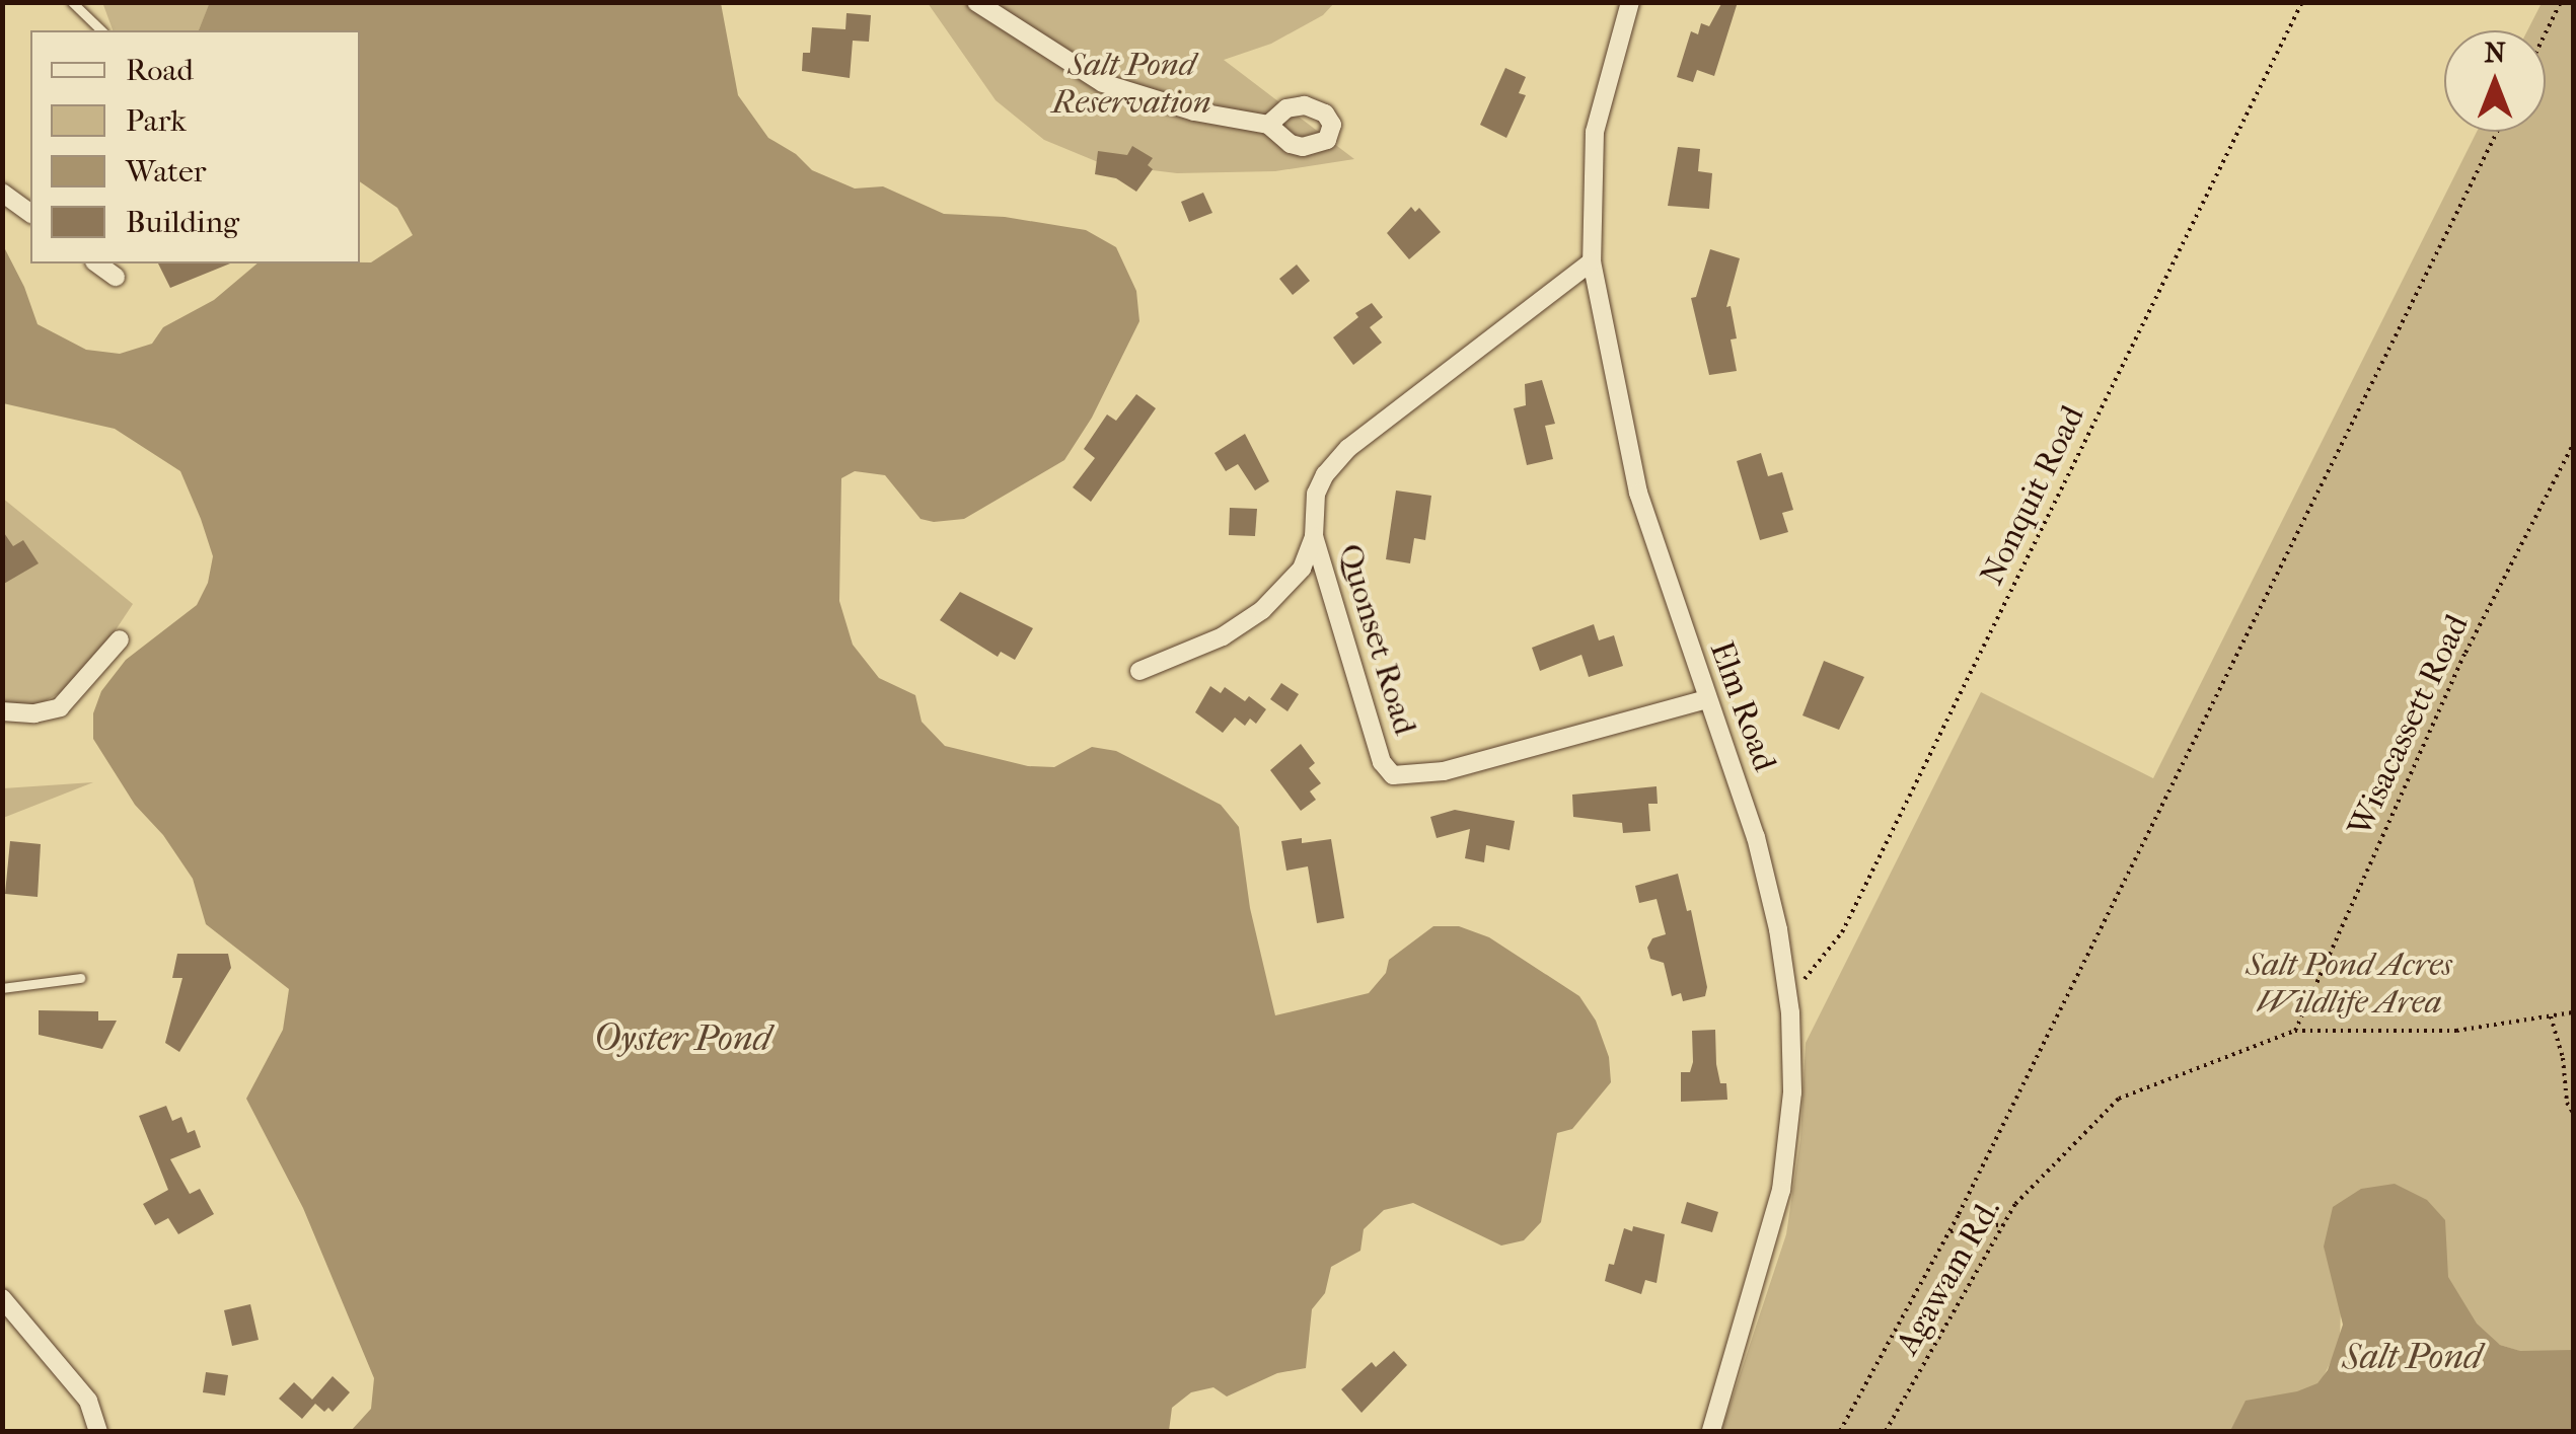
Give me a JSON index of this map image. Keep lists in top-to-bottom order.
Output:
{
  "streets": {
    "street": ["Quonset Road", "Elm Road"],
    "path": ["Nonquit Road", "Wisacassett Road", "Agawam Rd."]
  },
  "crossings": [
    ["Nonquit Road", "Elm Road"],
    ["Quonset Road", "Elm Road"],
    ["Wisacassett Road", "Agawam Rd."]
  ],
  "water": ["Oyster Pond", "Salt Pond"],
  "parks": ["Salt Pond Reservation", "Salt Pond Acres Wildlife Area"],
  "legend": [
    "Road",
    "Park",
    "Water",
    "Building"
  ],
  "north": "top"
}
